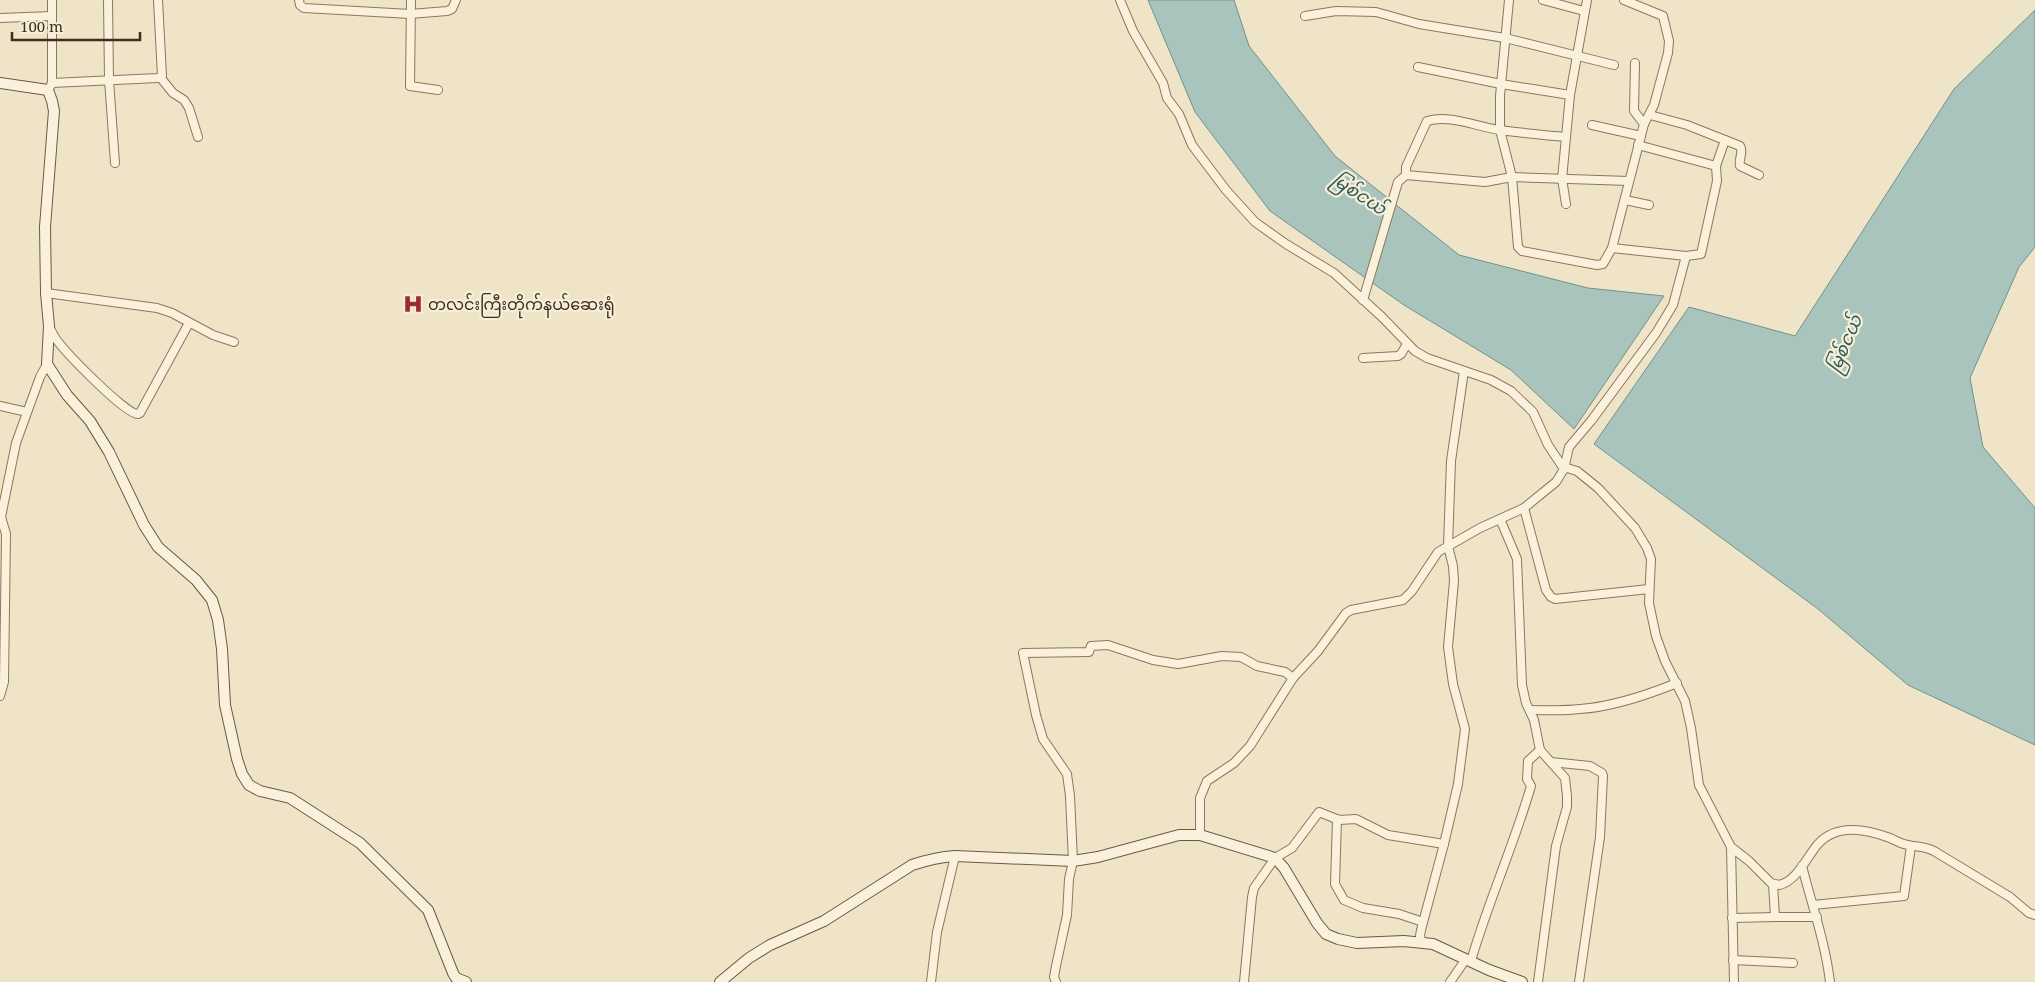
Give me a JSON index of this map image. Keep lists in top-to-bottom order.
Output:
{
  "water": ["မြစ်ငယ်"],
  "places": {
    "hospital": ["တလင်းကြီးတိုက်နယ်ဆေးရုံ"]
  },
  "scale_bar": "100 m"
}
